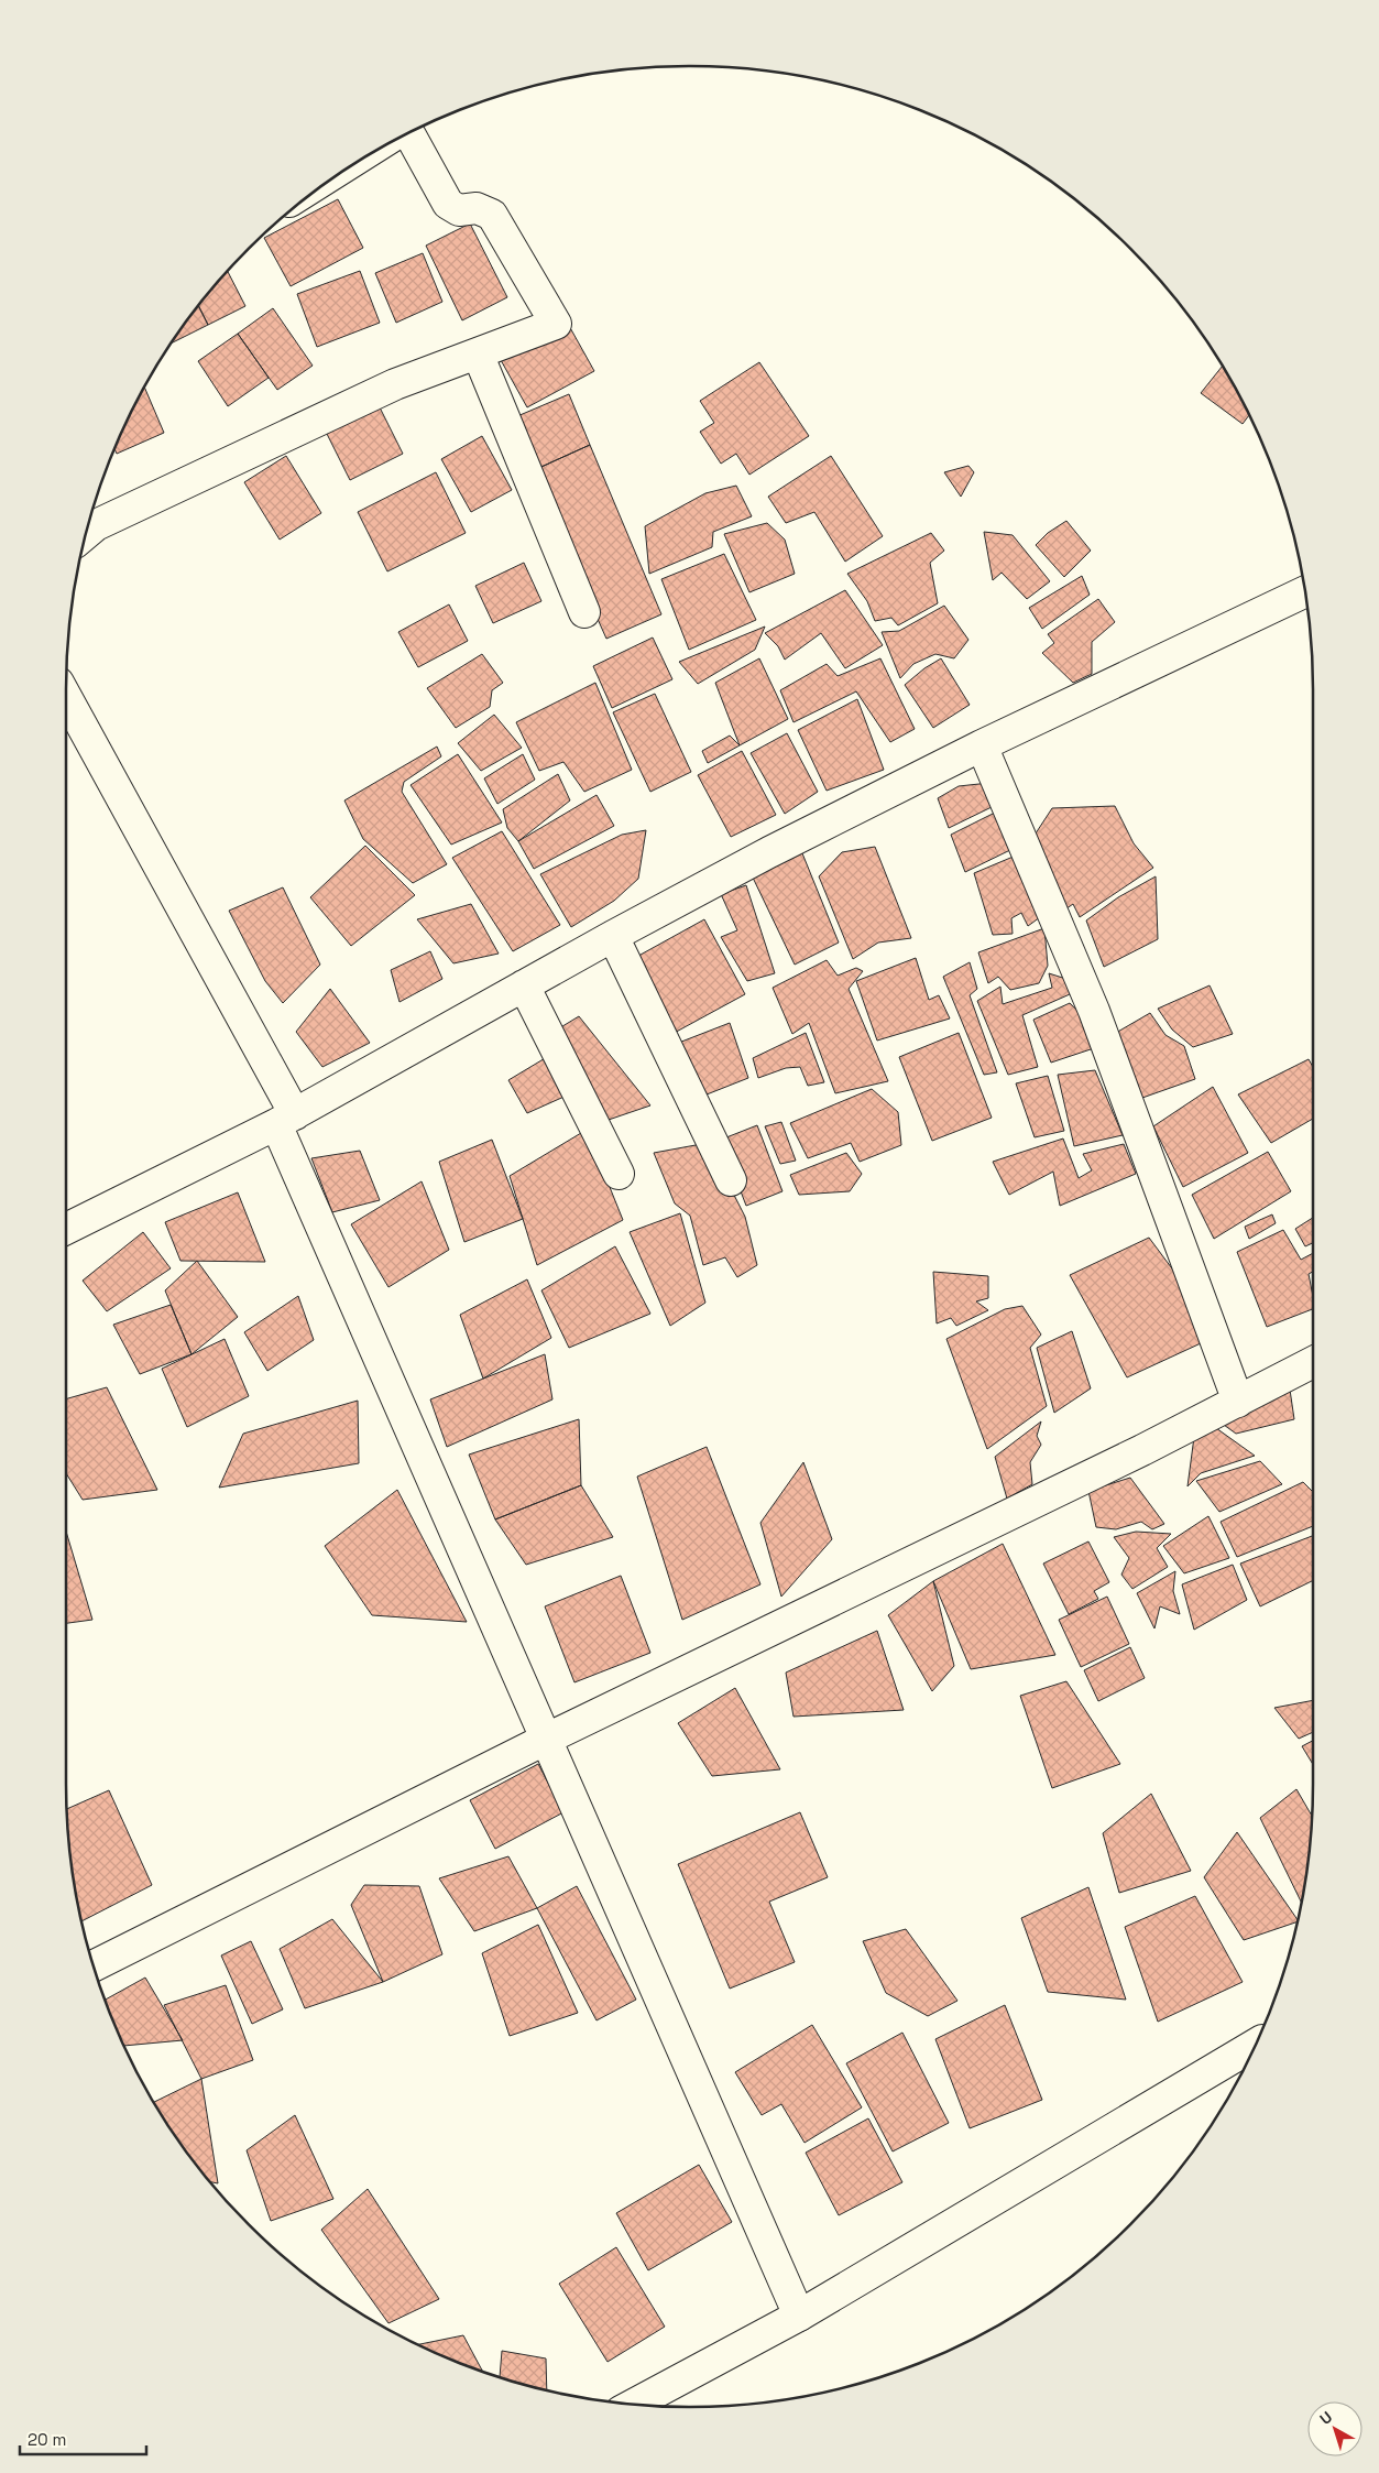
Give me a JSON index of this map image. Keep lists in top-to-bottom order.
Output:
{
  "scale_bar": "20 m",
  "north": "top left"
}
